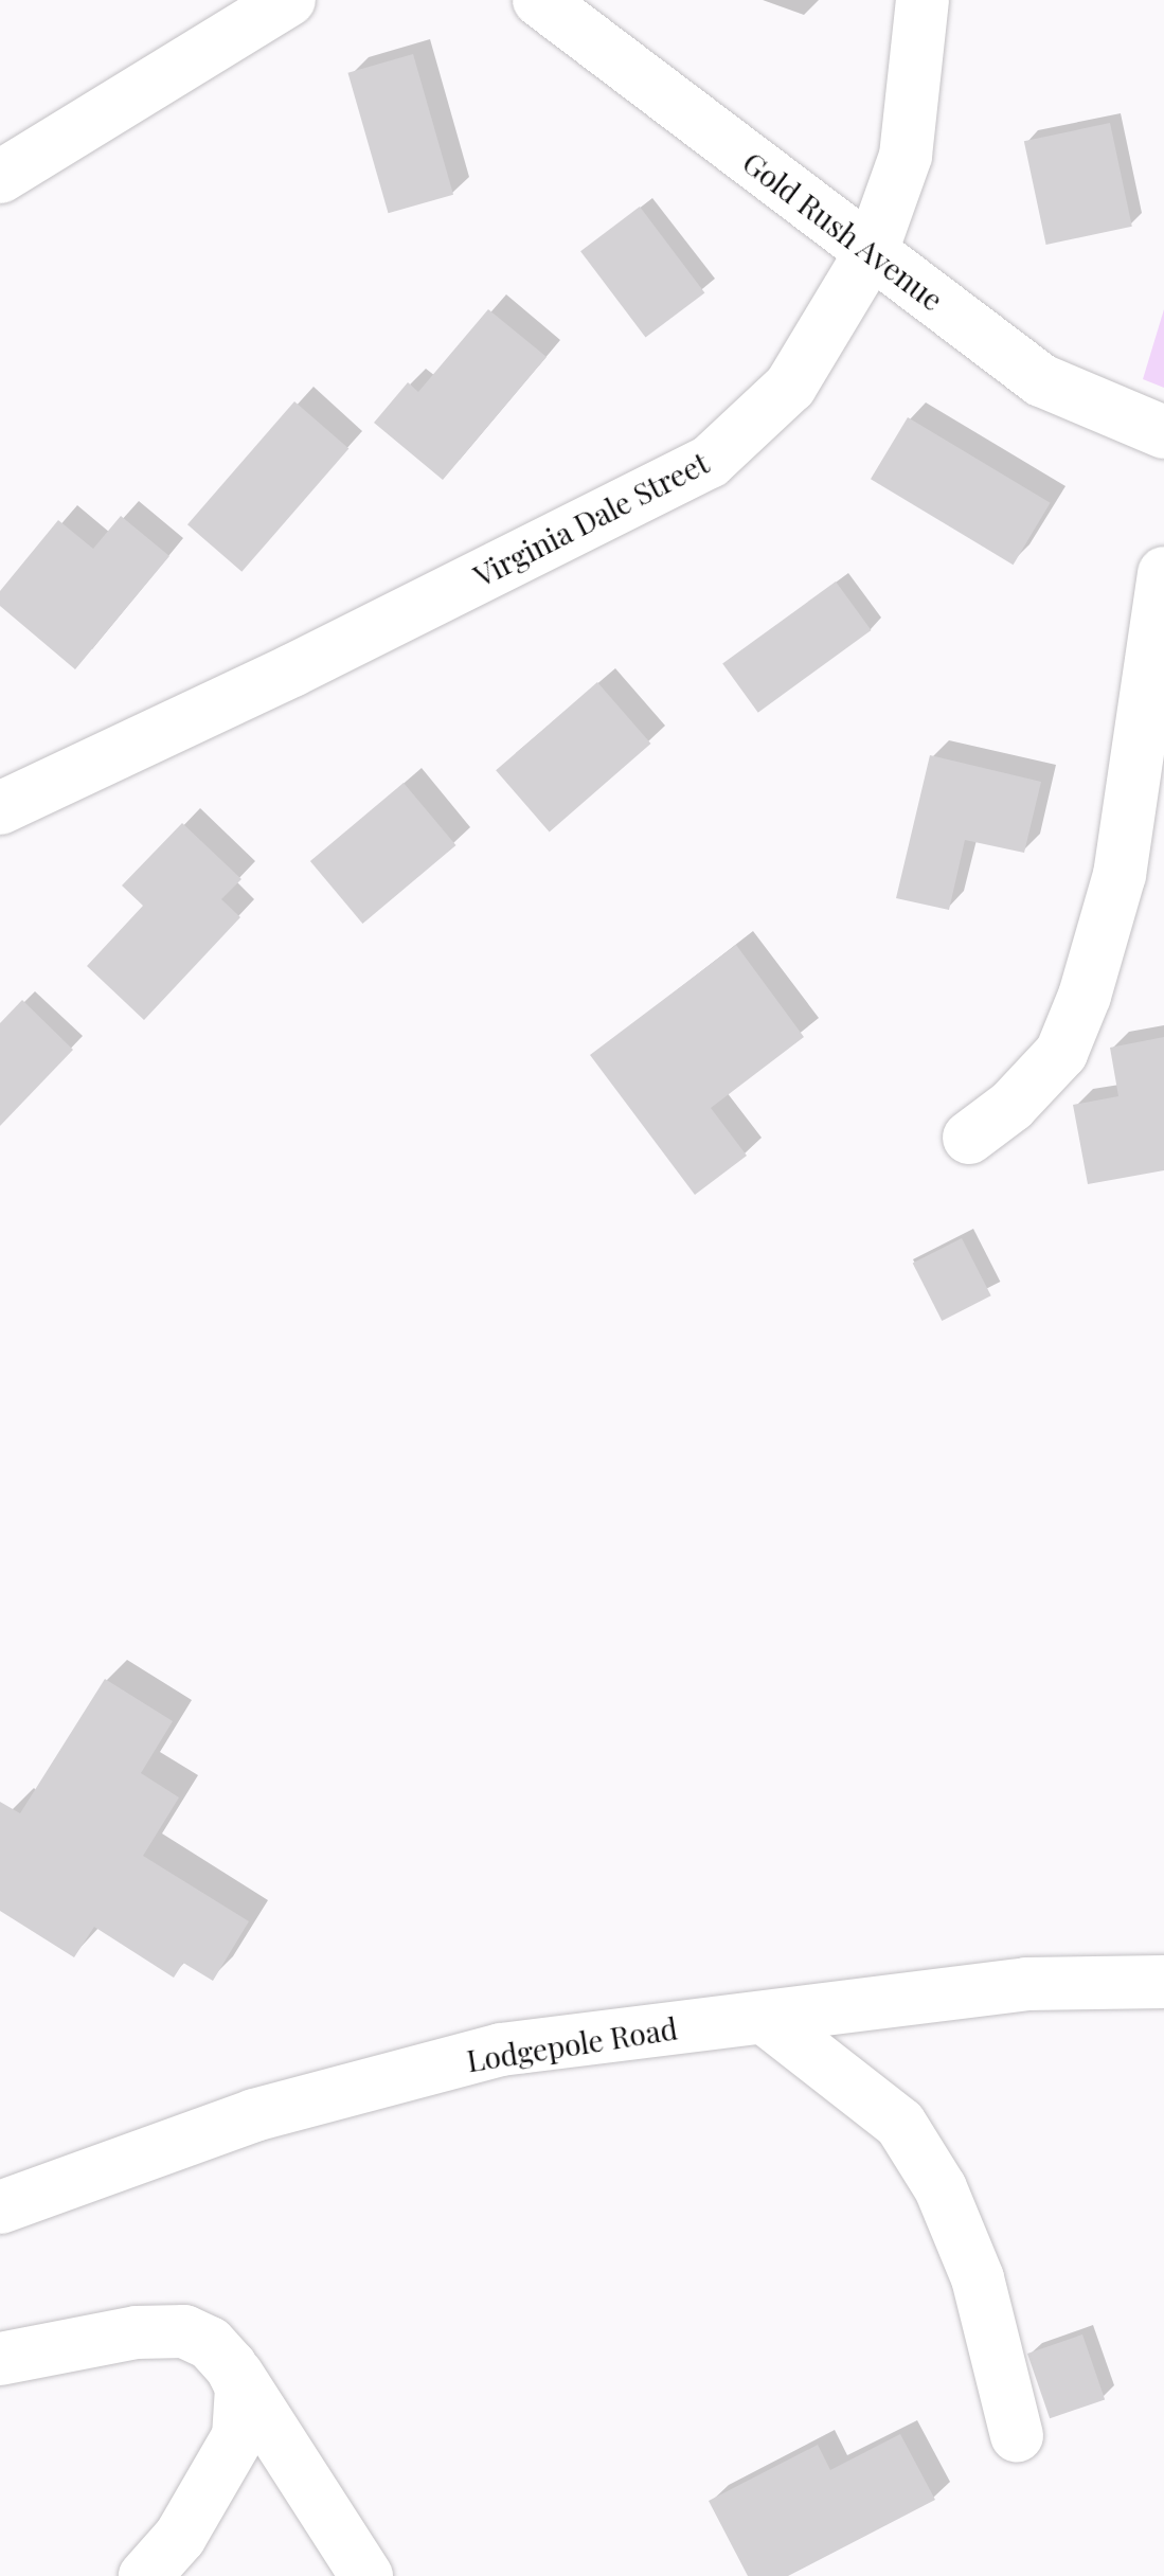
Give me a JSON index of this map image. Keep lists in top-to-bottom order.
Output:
{
  "streets": {
    "street": ["Gold Rush Avenue", "Virginia Dale Street", "Lodgepole Road"]
  },
  "crossings": [
    ["Gold Rush Avenue", "Virginia Dale Street"]
  ]
}
